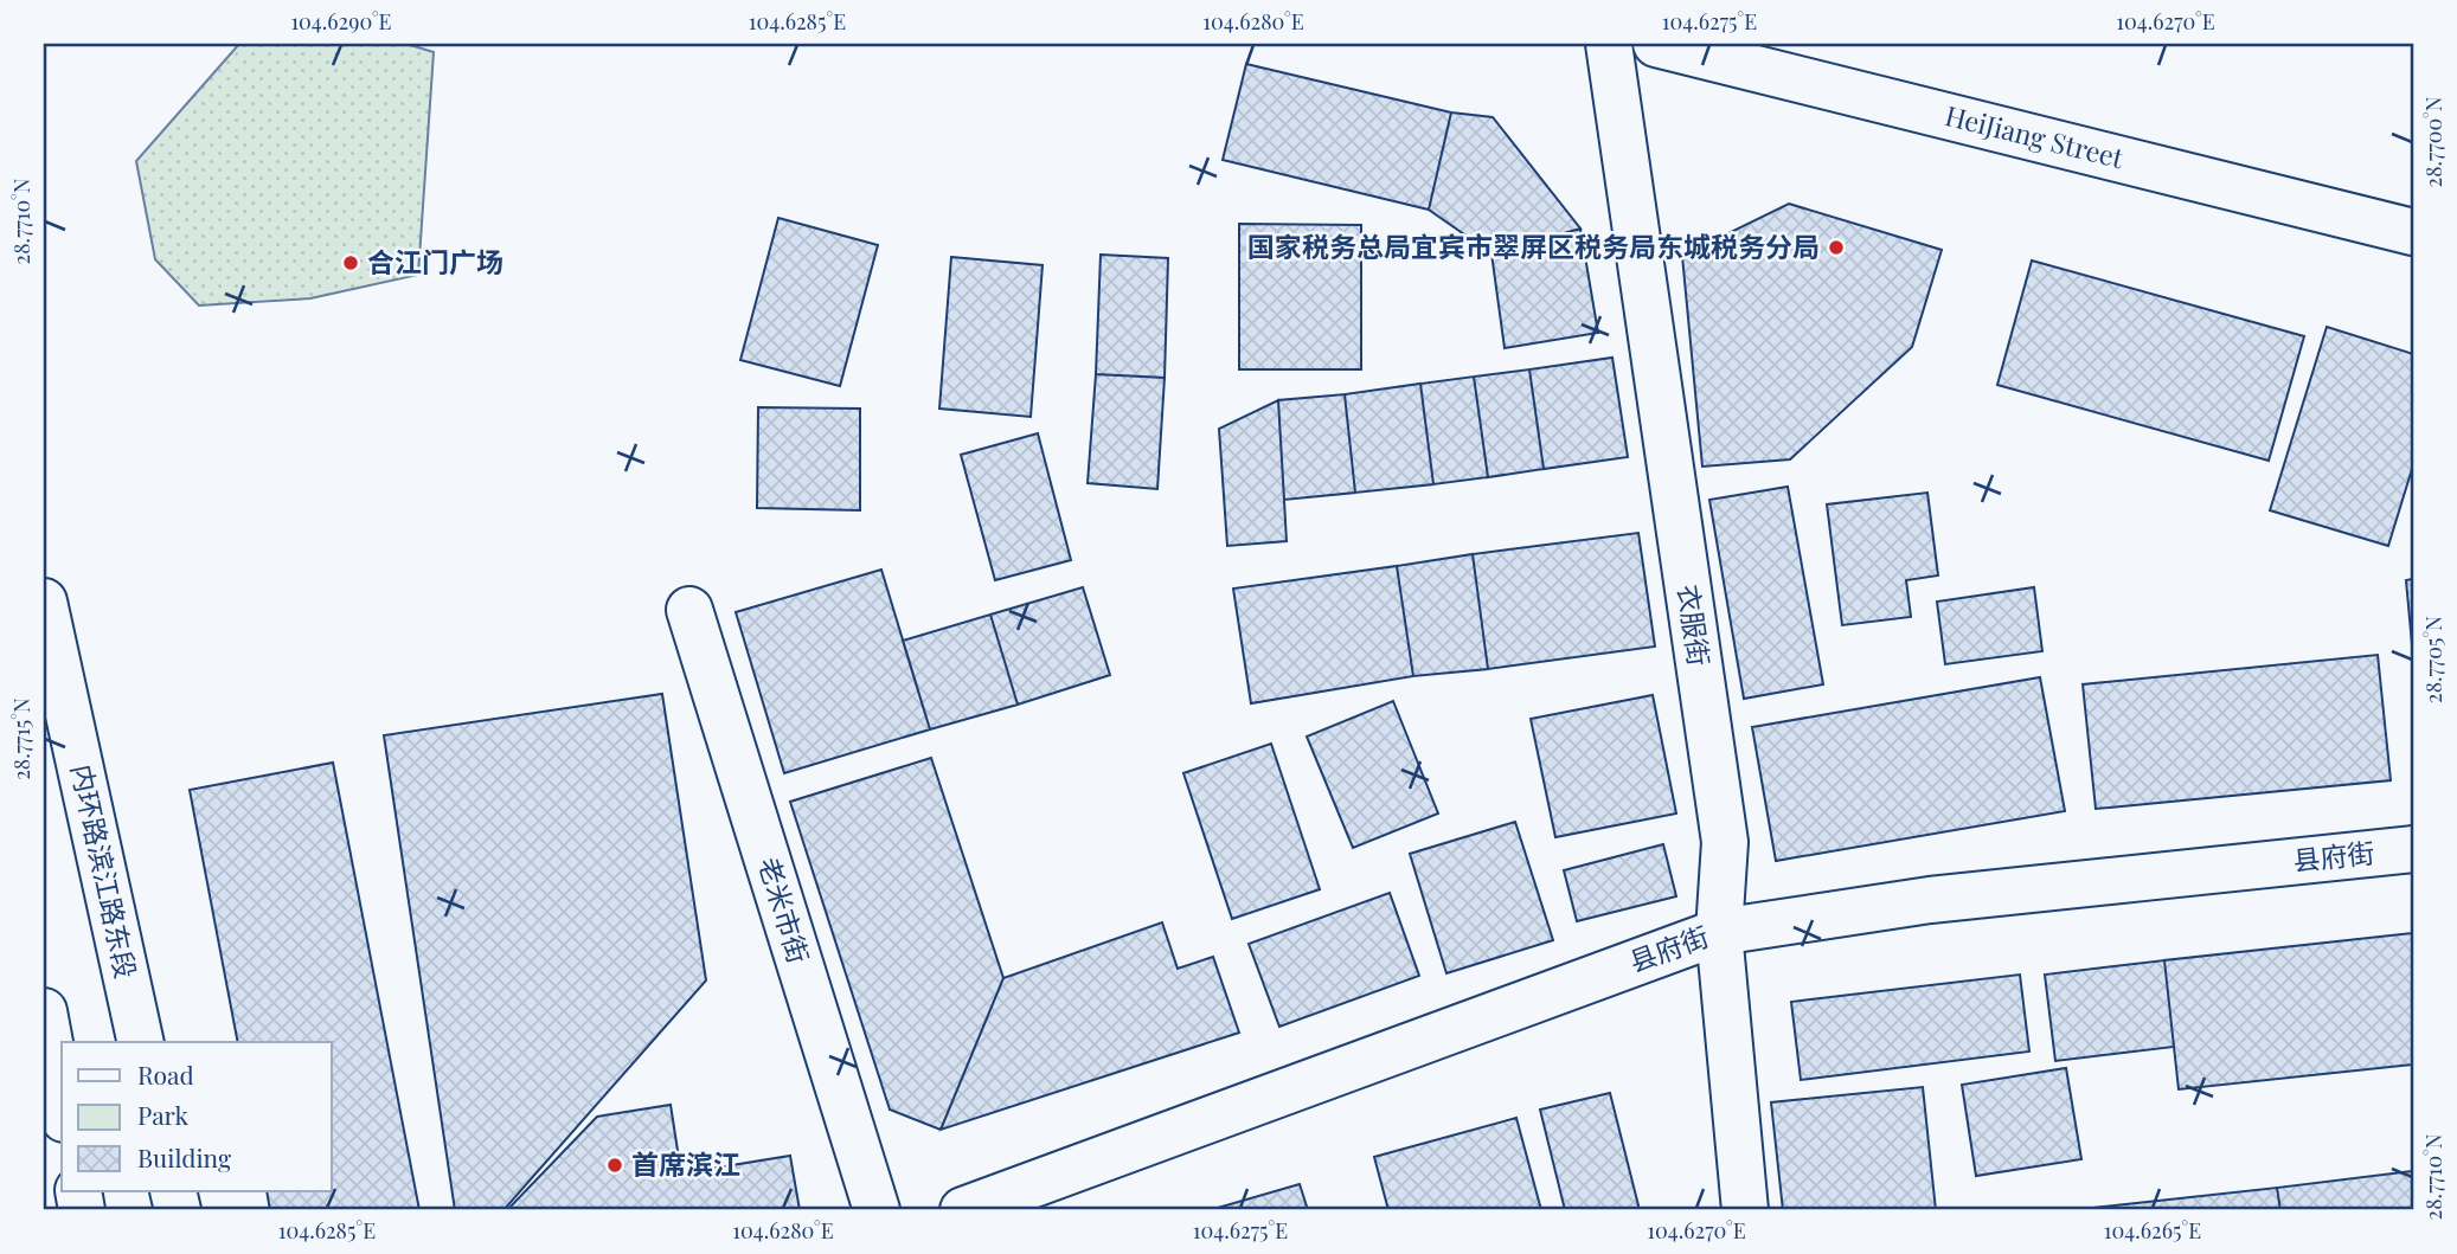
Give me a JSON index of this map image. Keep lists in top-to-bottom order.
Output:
{
  "streets": {
    "street": [
      "HeiJiang Street",
      "衣服街",
      "县府街",
      "内环路滨江路东段",
      "老米市街"
    ]
  },
  "crossings": [
    ["衣服街", "县府街"]
  ],
  "places": ["国家税务总局宜宾市翠屏区税务局东城税务分局", "合江门广场", "首席滨江"],
  "legend": ["Road", "Park", "Building"],
  "coordinates": [
    "104.6290°E",
    "104.6285°E",
    "104.6280°E",
    "104.6275°E",
    "104.6270°E",
    "28.7700°N",
    "28.7710°N",
    "28.7705°N",
    "28.7715°N",
    "104.6265°E"
  ]
}
